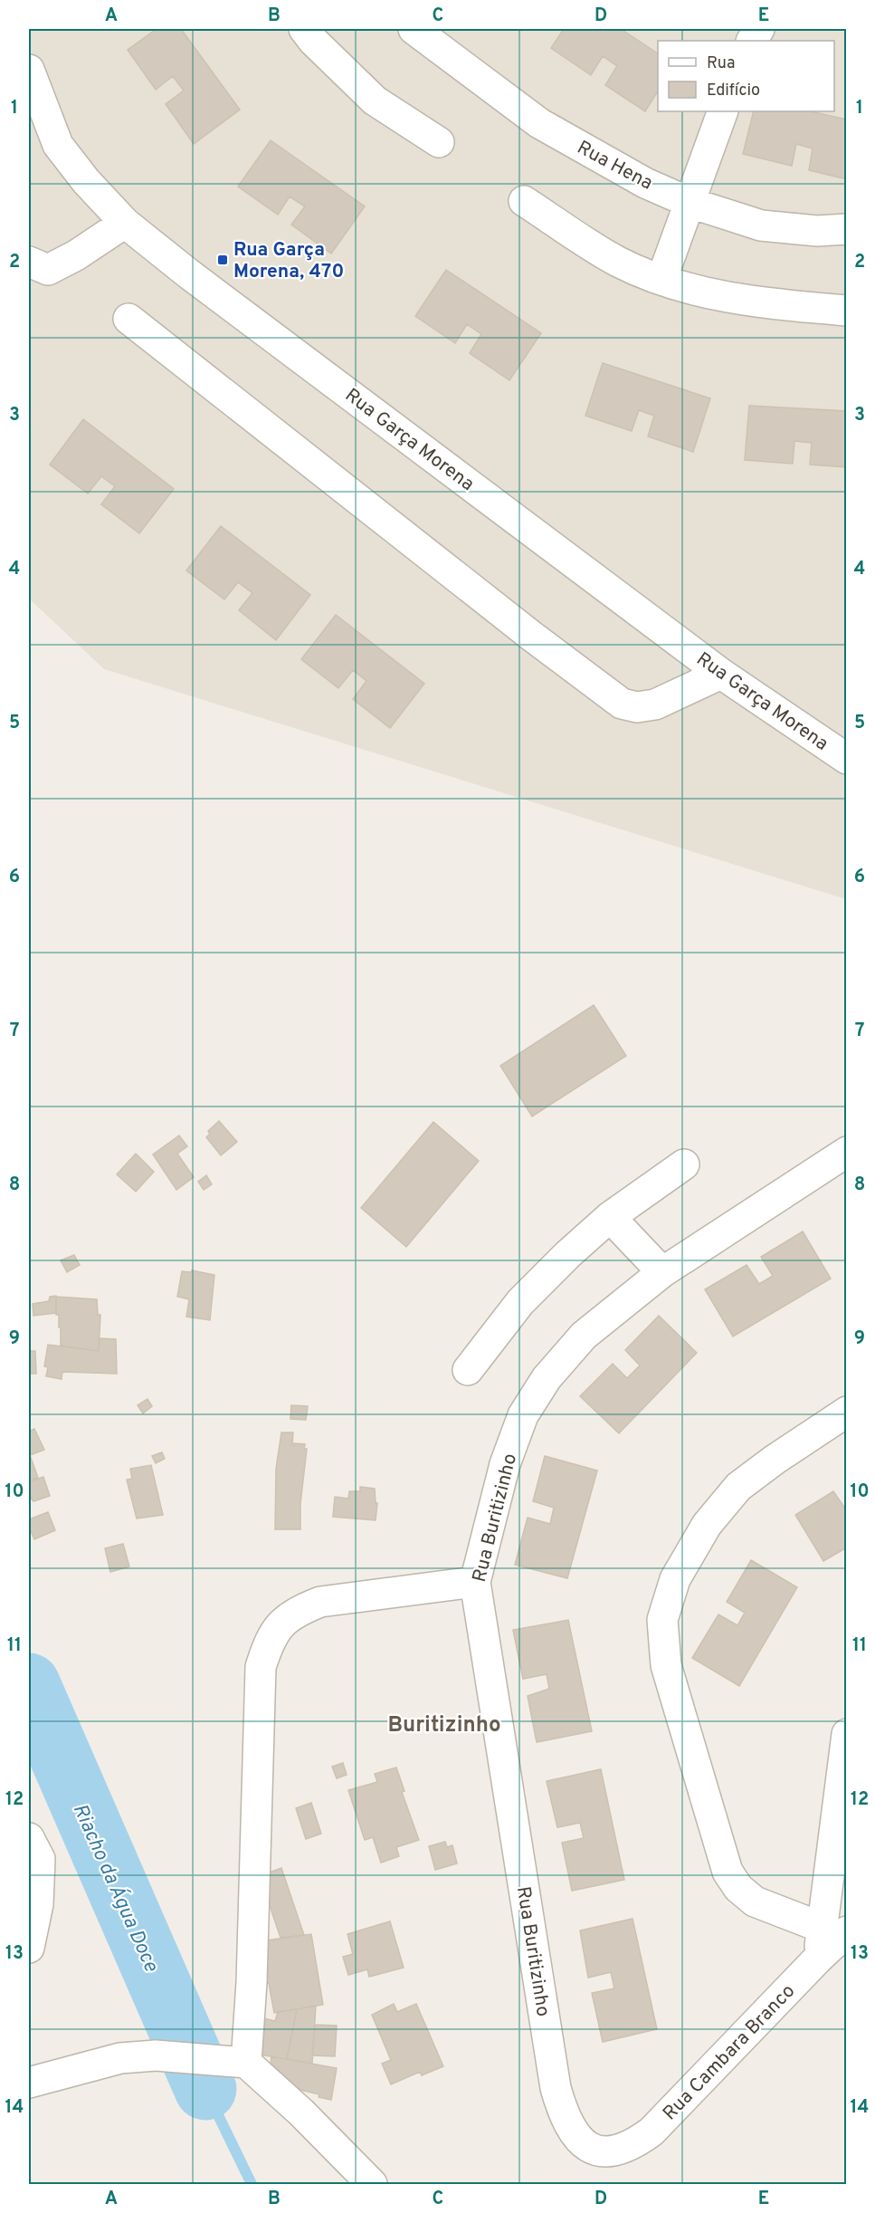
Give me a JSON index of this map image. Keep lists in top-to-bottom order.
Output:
{
  "streets": {
    "street": [
      "Rua Hena",
      "Rua Garça Morena",
      "Rua Buritizinho",
      "Rua Cambara Branco"
    ]
  },
  "crossings": [
    ["Rua Buritizinho", "Rua Cambara Branco"]
  ],
  "districts": ["Buritizinho"],
  "water": ["Riacho da Água Doce"],
  "places": {
    "transit": ["Rua Garça Morena, 470"]
  },
  "legend": ["Rua", "Edifício"],
  "grid": {
    "columns": [
      "A",
      "B",
      "C",
      "D",
      "E"
    ],
    "rows": [
      "1",
      "2",
      "3",
      "4",
      "5",
      "6",
      "7",
      "8",
      "9",
      "10",
      "11",
      "12",
      "13",
      "14"
    ]
  }
}
